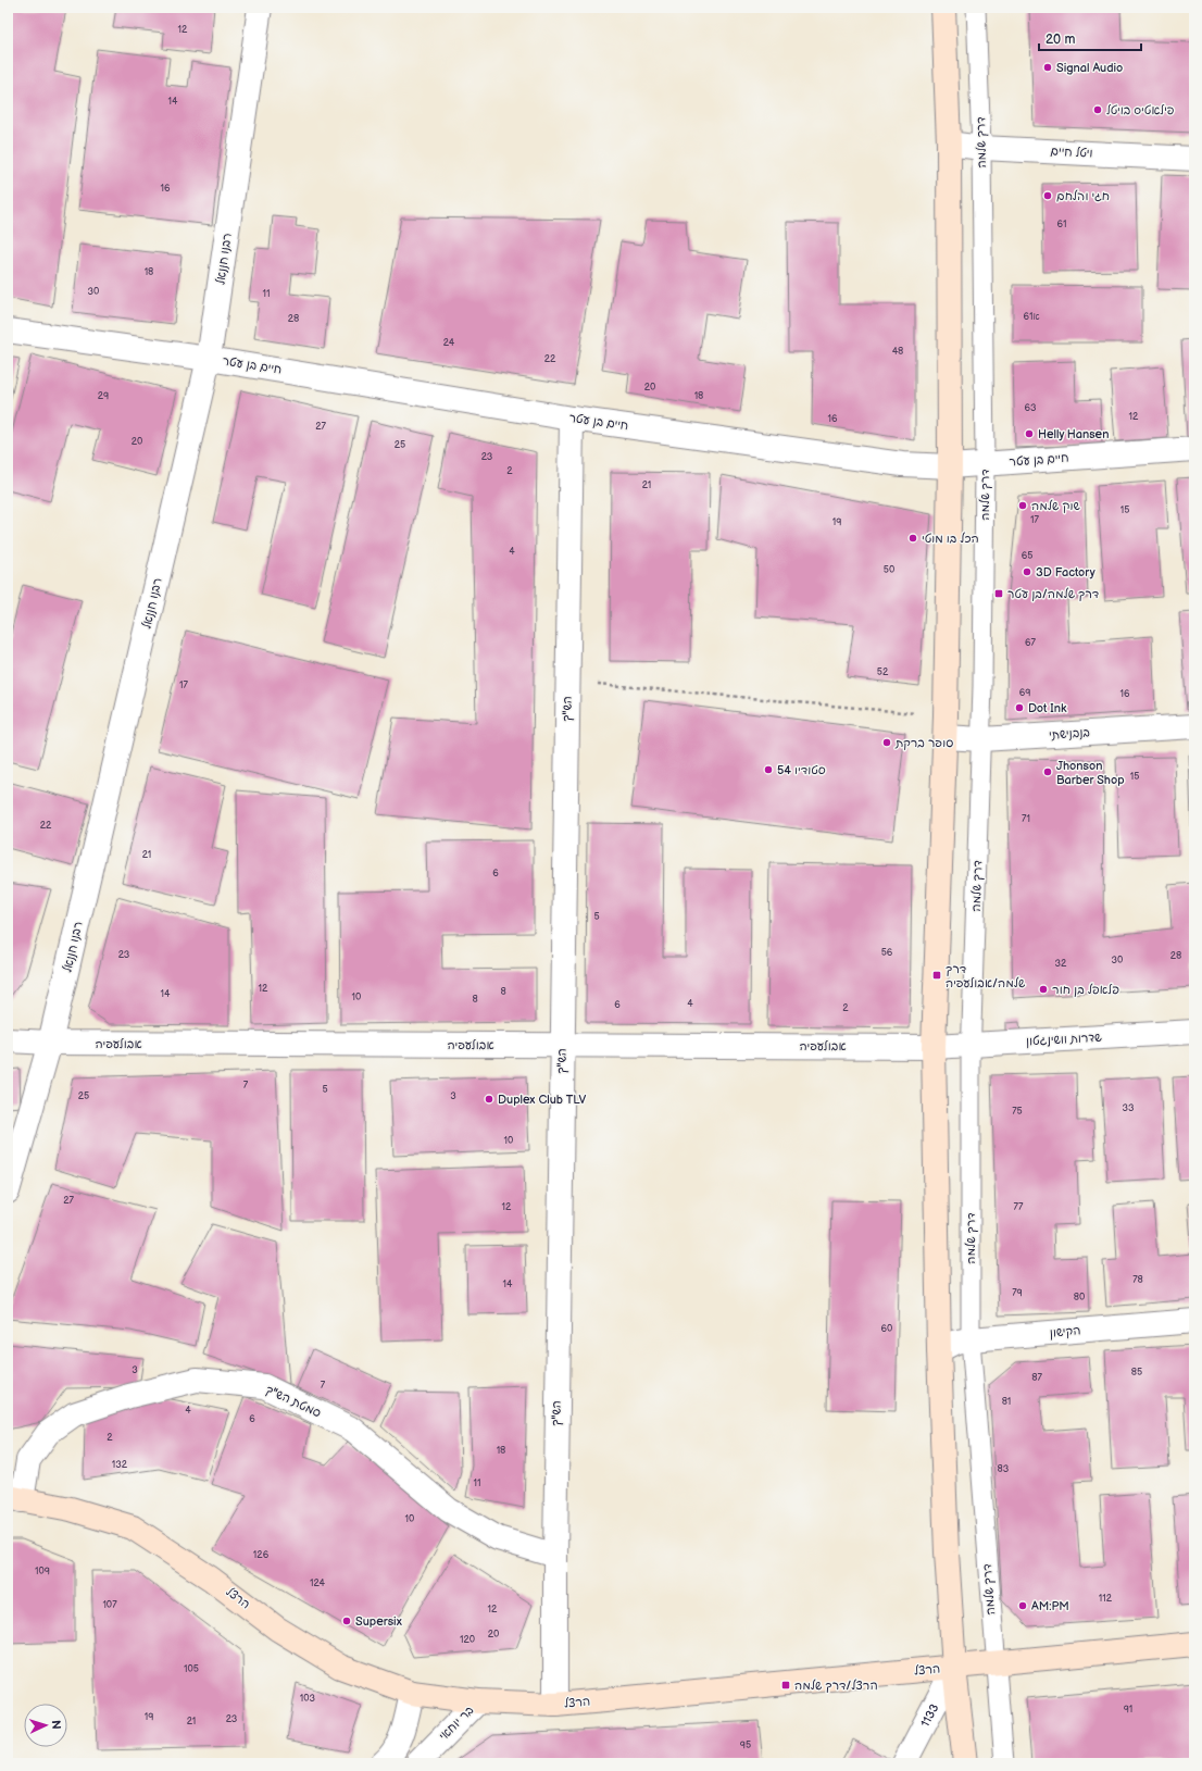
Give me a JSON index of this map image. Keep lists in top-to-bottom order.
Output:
{
  "streets": {
    "street": [
      "ויטל חיים",
      "רבנו חננאל",
      "חיים בן עטר",
      "הש\"ך",
      "בנבנישתי",
      "שדרות וושינגטון",
      "אבולעפיה",
      "הקישון",
      "סמטת הש\"ך",
      "הרצל",
      "1133",
      "בר יוחאי"
    ],
    "lane": ["דרך שלמה"]
  },
  "crossings": [
    ["דרך שלמה", "ויטל חיים"],
    ["דרך שלמה", "חיים בן עטר"],
    ["דרך שלמה", "בנבנישתי"],
    ["דרך שלמה", "שדרות וושינגטון"],
    ["דרך שלמה", "הקישון"],
    ["דרך שלמה", "הרצל"],
    ["רבנו חננאל", "חיים בן עטר"],
    ["רבנו חננאל", "אבולעפיה"],
    ["חיים בן עטר", "הש\"ך"],
    ["הש\"ך", "אבולעפיה"],
    ["הש\"ך", "סמטת הש\"ך"],
    ["הש\"ך", "הרצל"],
    ["שדרות וושינגטון", "אבולעפיה"],
    ["סמטת הש\"ך", "הרצל"],
    ["הרצל", "1133"],
    ["הרצל", "בר יוחאי"]
  ],
  "places": {
    "other": [
      "Signal Audio",
      "פילאטיס בויטל",
      "חגי והלחם",
      "Helly Hansen",
      "שוק שלמה",
      "הכל בו מוטי",
      "3D Factory",
      "Dot Ink",
      "סופר ברקת",
      "סטודיו 54",
      "Jhonson Barber Shop",
      "פלאפל בן חור",
      "Duplex Club TLV",
      "AM:PM",
      "Supersix"
    ],
    "transit": ["דרך שלמה/בן עטר", "דרך שלמה/אבולעפיה", "הרצל/דרך שלמה"]
  },
  "house_numbers": [
    "12",
    "14",
    "16",
    "61",
    "18",
    "30",
    "11",
    "61א",
    "28",
    "24",
    "48",
    "22",
    "20",
    "29",
    "18",
    "63",
    "12",
    "16",
    "27",
    "20",
    "25",
    "23",
    "2",
    "21",
    "15",
    "17",
    "19",
    "4",
    "65",
    "50",
    "67",
    "52",
    "17",
    "69",
    "16",
    "15",
    "71",
    "22",
    "21",
    "6",
    "5",
    "56",
    "23",
    "28",
    "30",
    "32",
    "12",
    "8",
    "14",
    "10",
    "8",
    "4",
    "6",
    "2",
    "7",
    "5",
    "25",
    "3",
    "33",
    "75",
    "10",
    "27",
    "12",
    "77",
    "78",
    "14",
    "79",
    "80",
    "60",
    "3",
    "85",
    "87",
    "7",
    "81",
    "4",
    "6",
    "2",
    "18",
    "132",
    "83",
    "11",
    "10",
    "126",
    "109",
    "124",
    "112",
    "107",
    "12",
    "20",
    "120",
    "105",
    "103",
    "91",
    "19",
    "23",
    "21",
    "95"
  ],
  "scale_bar": "20 m",
  "north": "right"
}
